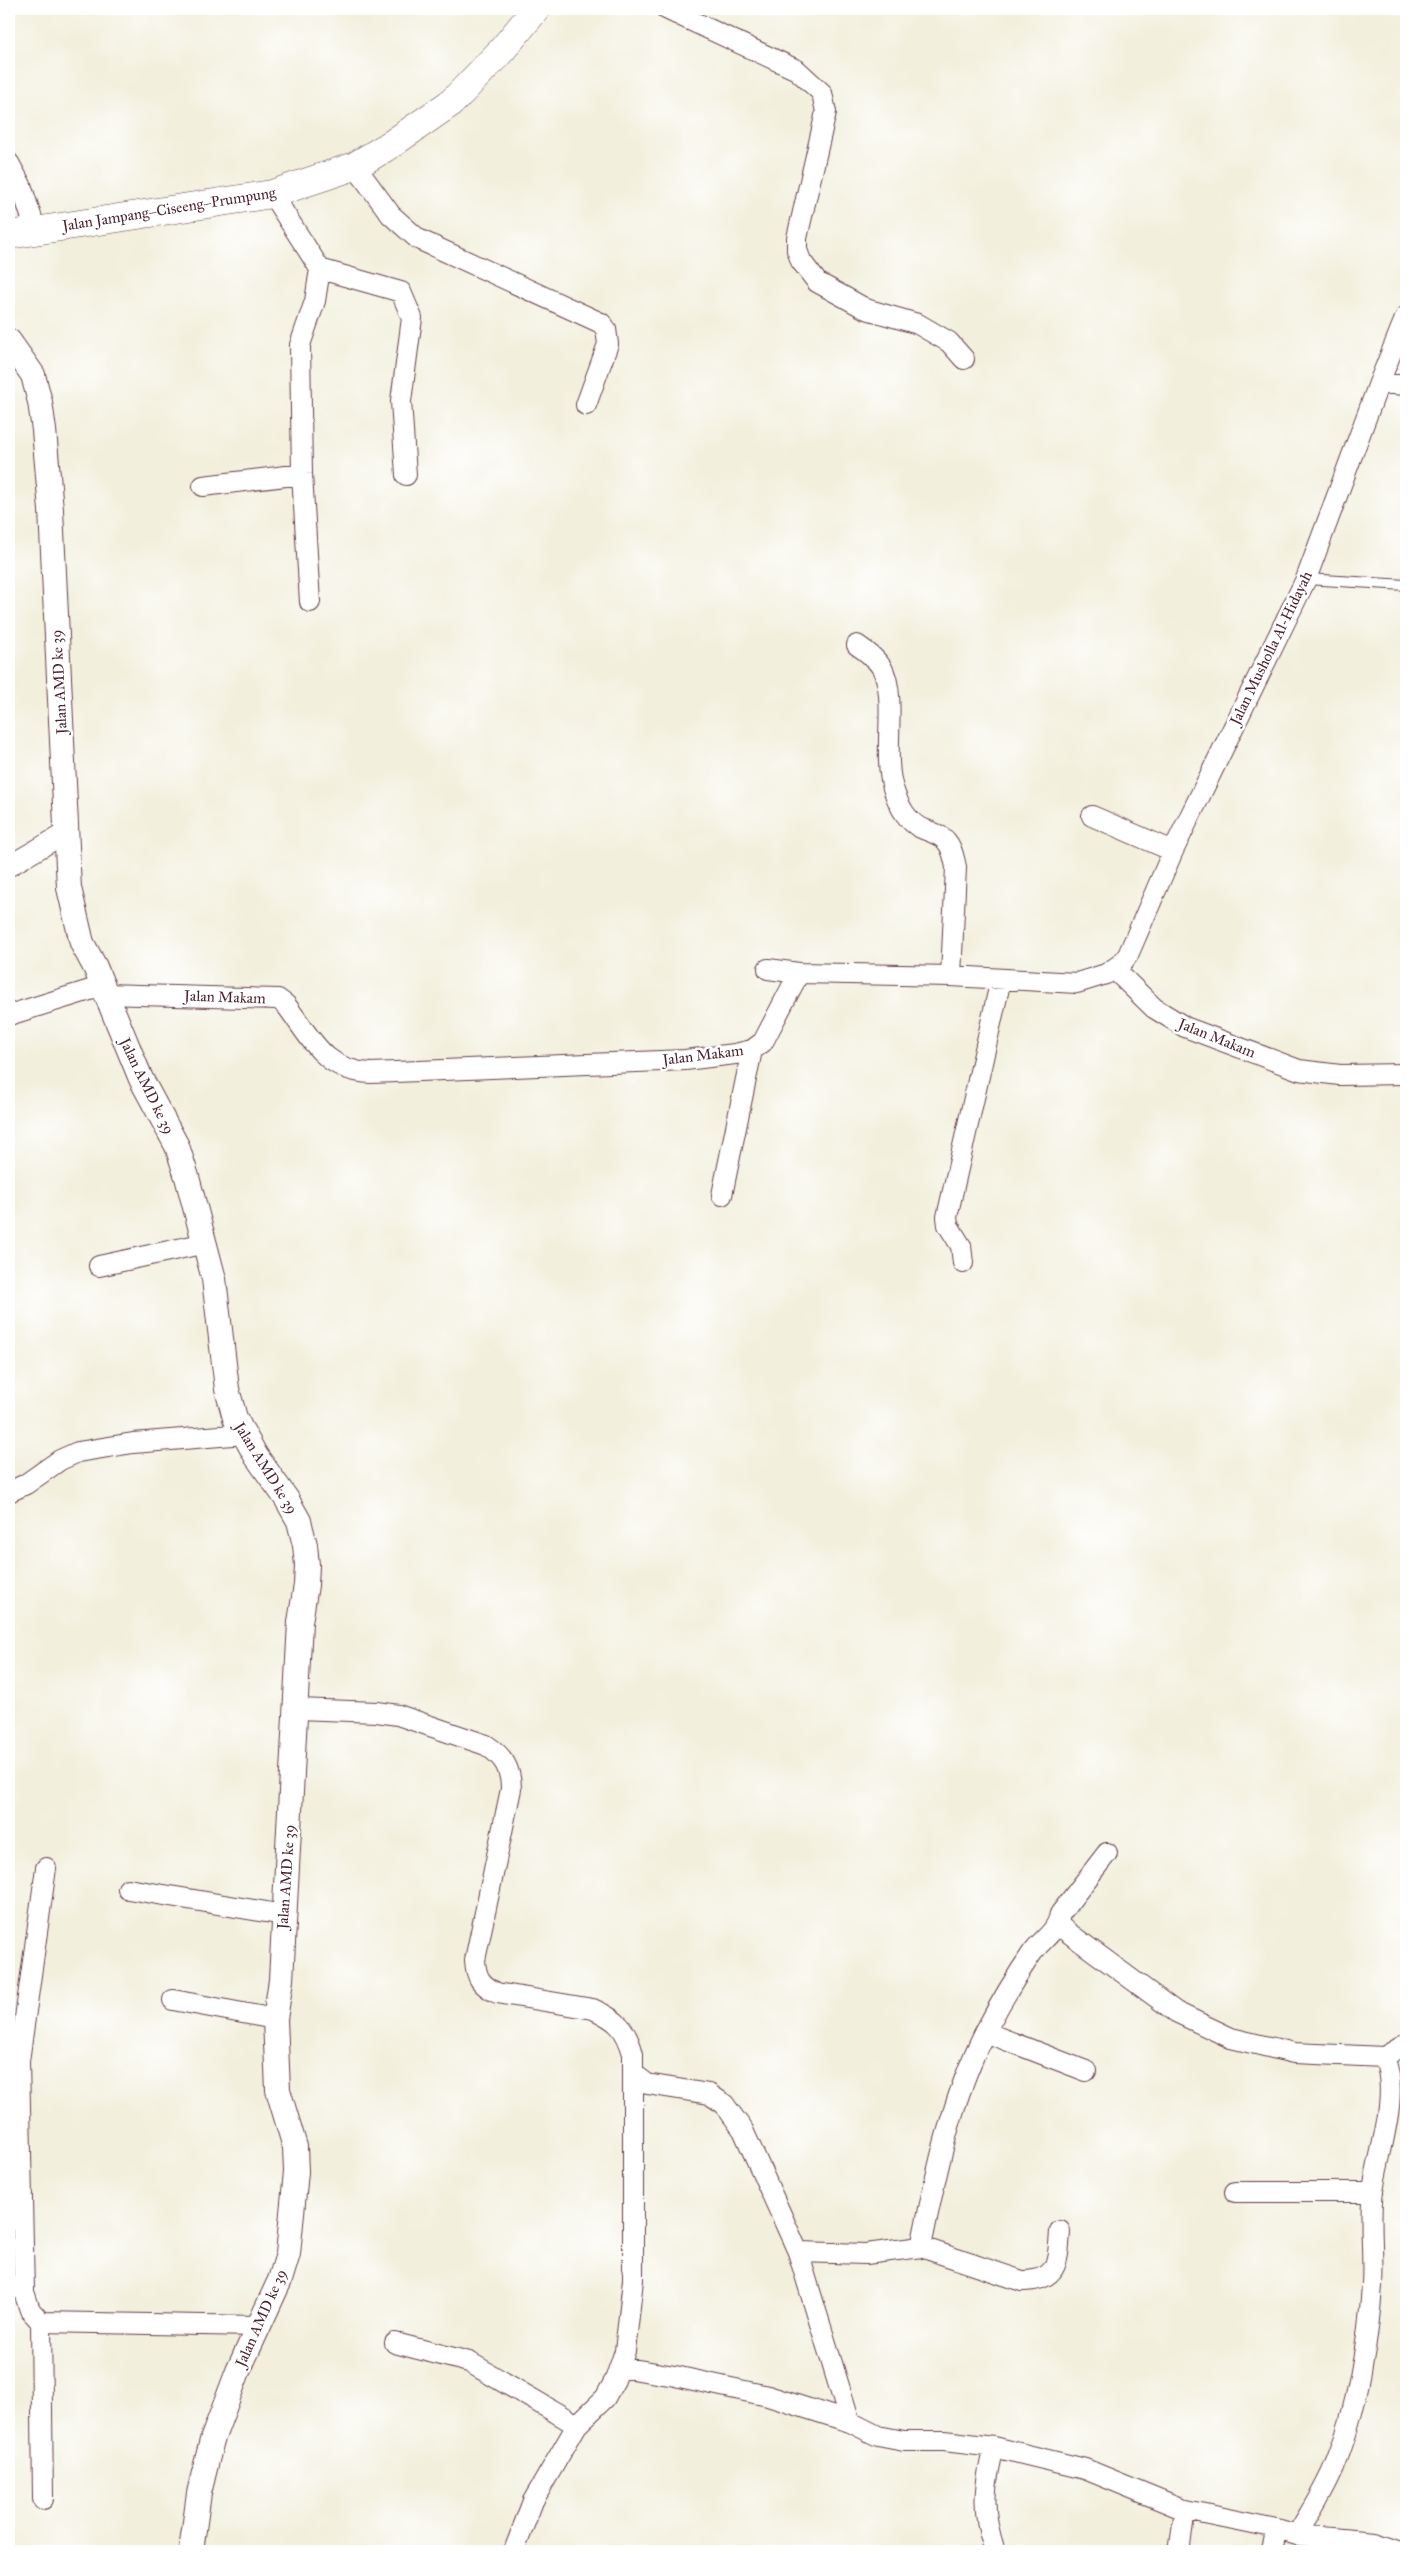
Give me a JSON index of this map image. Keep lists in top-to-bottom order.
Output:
{
  "streets": {
    "main road": ["Jalan Jampang–Ciseeng–Prumpung"],
    "street": ["Jalan Musholla Al-Hidayah", "Jalan AMD ke 39", "Jalan Makam"]
  },
  "crossings": [
    ["Jalan Musholla Al-Hidayah", "Jalan Makam"],
    ["Jalan AMD ke 39", "Jalan Makam"]
  ]
}
